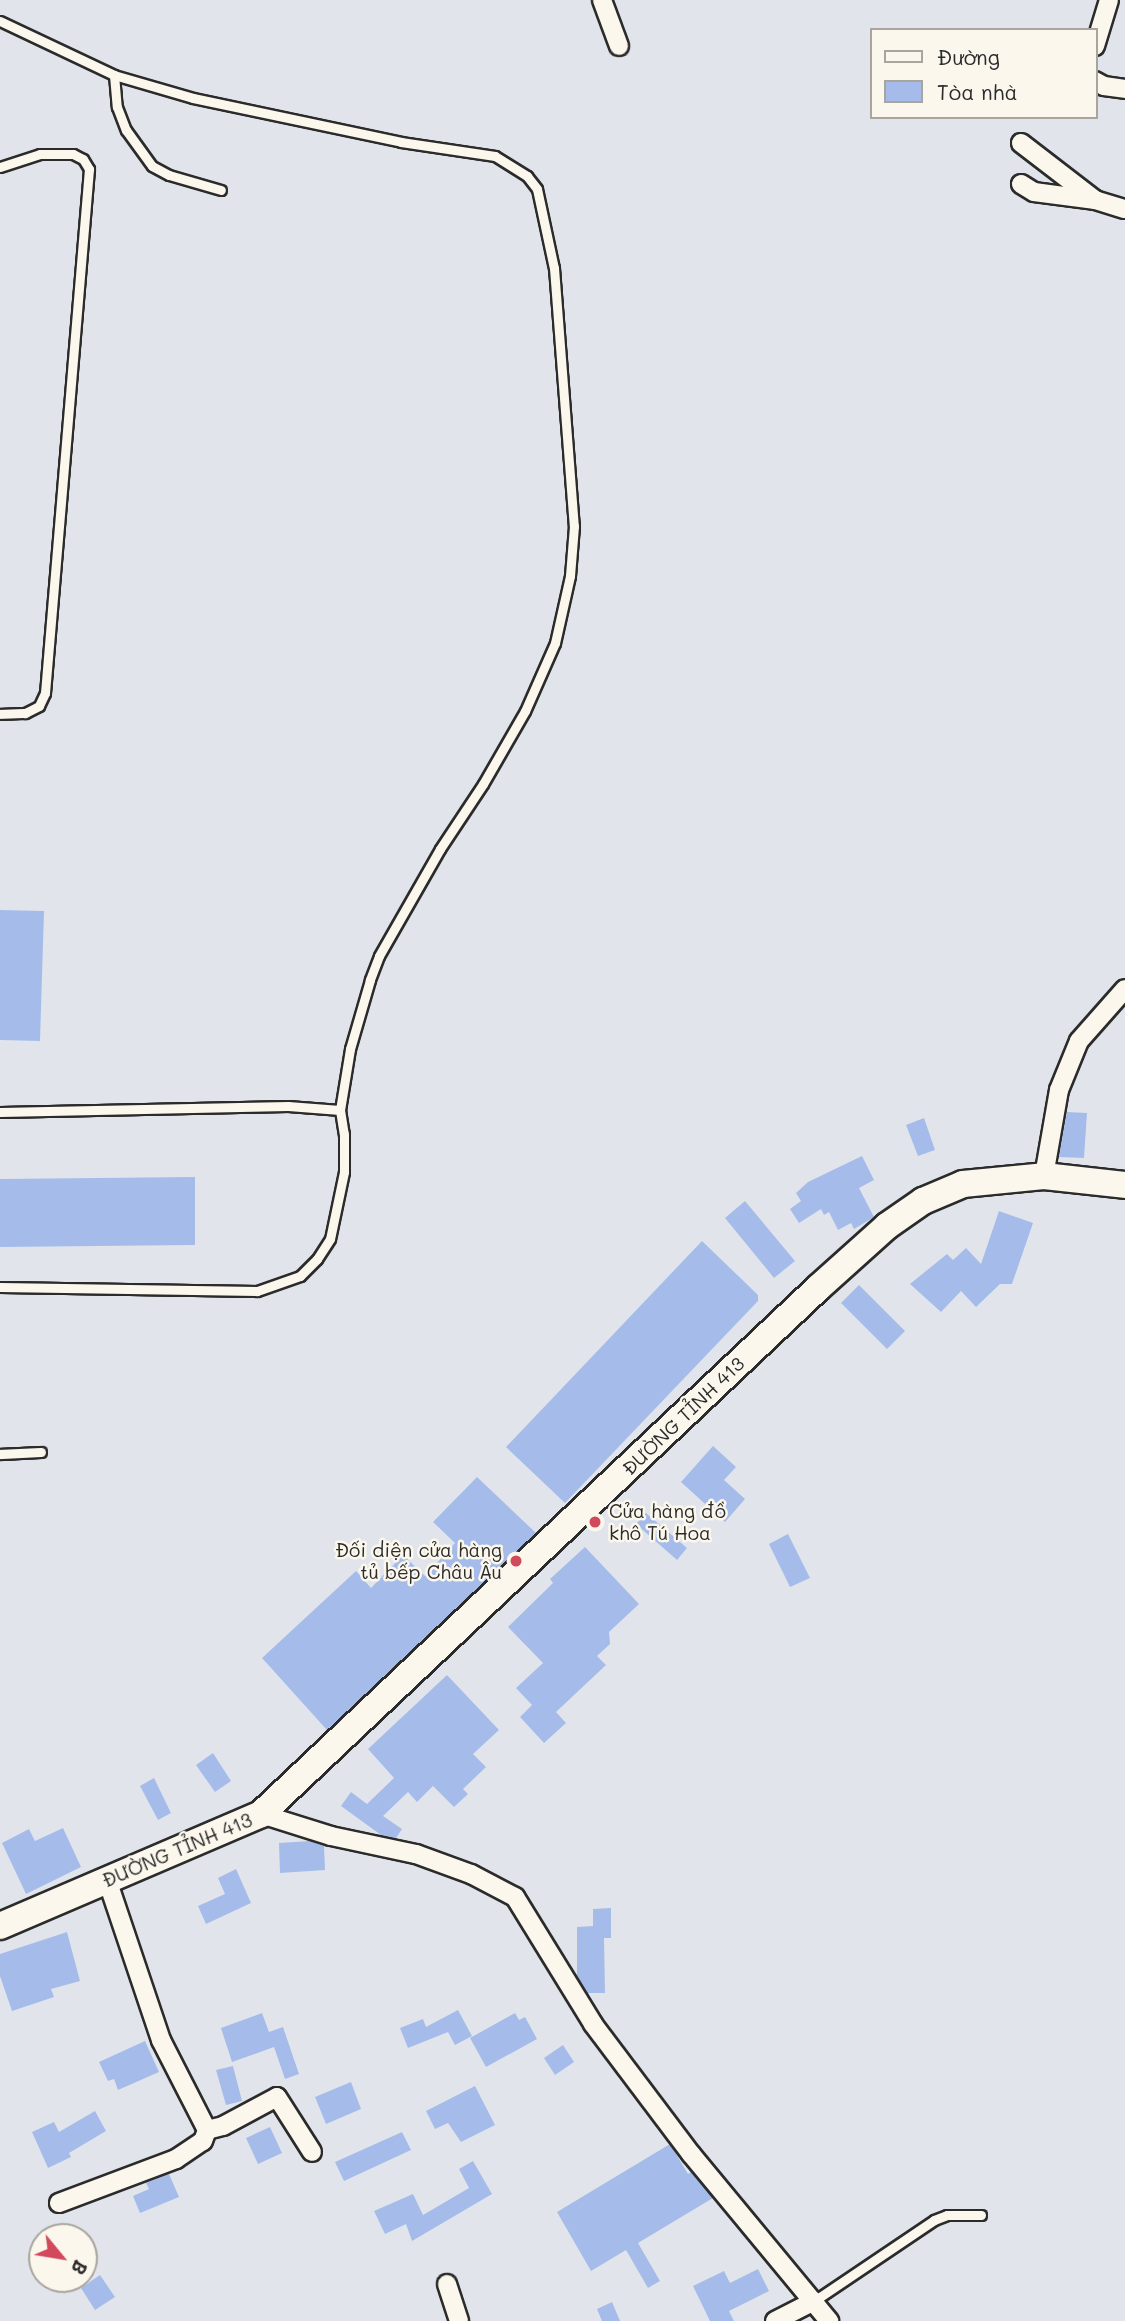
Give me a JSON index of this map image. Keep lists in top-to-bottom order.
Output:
{
  "streets": {
    "main road": ["ĐƯỜNG TỈNH 413"]
  },
  "places": ["Cửa hàng đồ khô Tú Hoa", "Đối diện cửa hàng tủ bếp Châu Âu"],
  "legend": ["Đường", "Tòa nhà"],
  "north": "bottom right"
}
